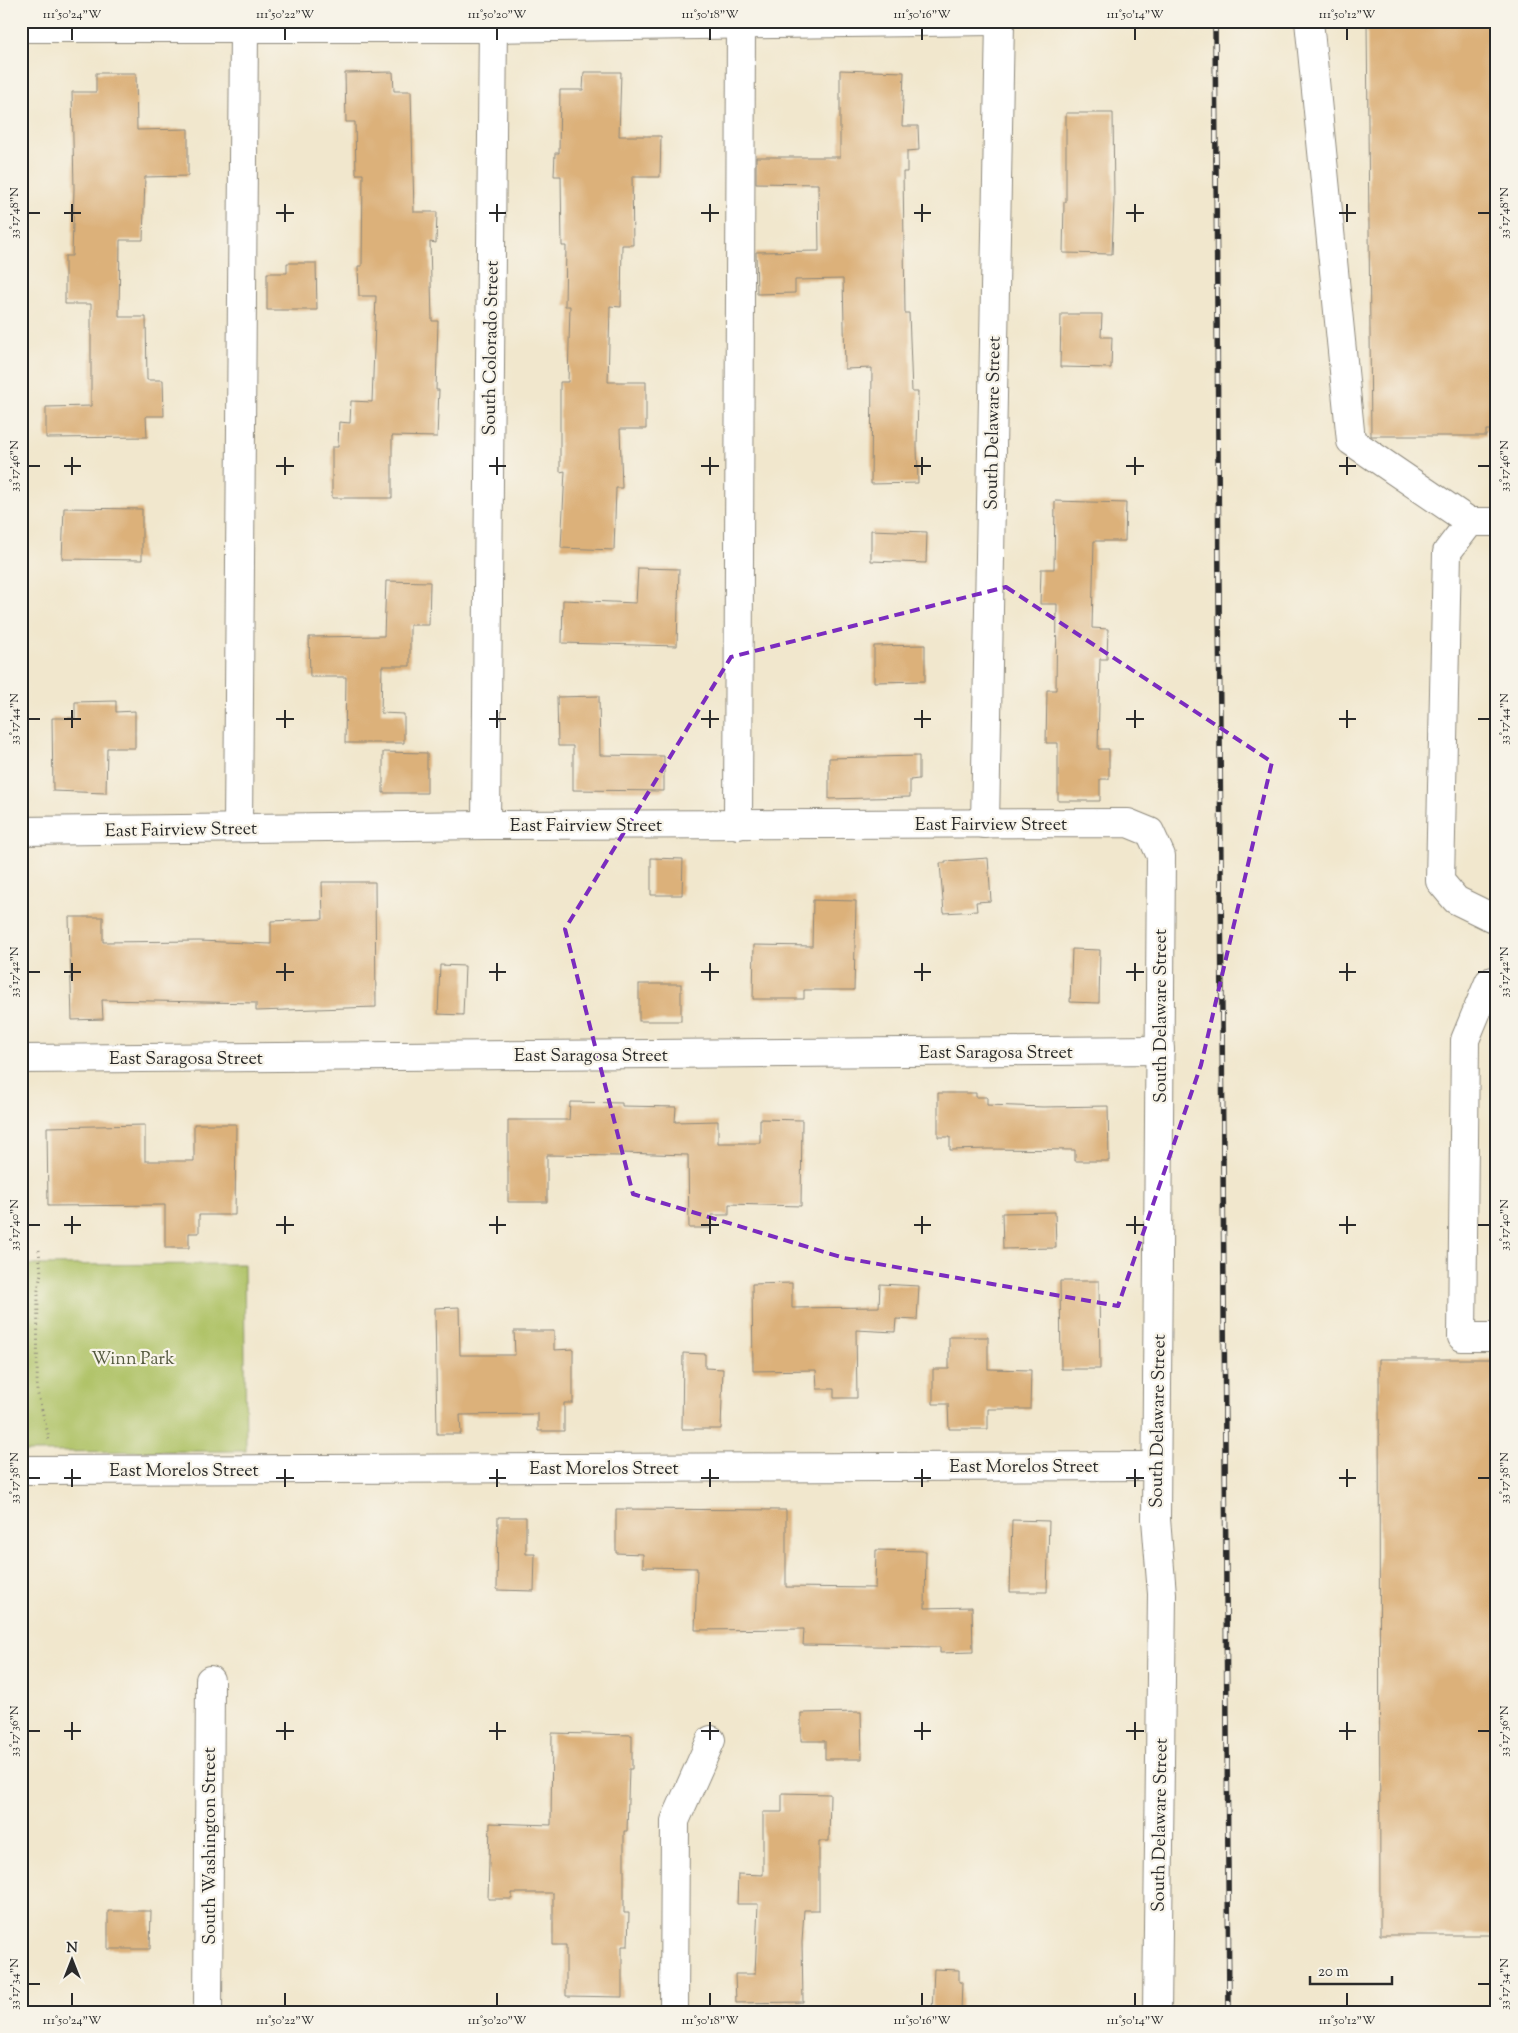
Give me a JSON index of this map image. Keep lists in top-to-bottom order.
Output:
{
  "streets": {
    "street": [
      "South Colorado Street",
      "South Delaware Street",
      "East Fairview Street",
      "East Saragosa Street",
      "East Morelos Street",
      "South Washington Street"
    ]
  },
  "crossings": [
    ["South Colorado Street", "East Fairview Street"],
    ["South Delaware Street", "East Fairview Street"],
    ["South Delaware Street", "East Saragosa Street"],
    ["South Delaware Street", "East Morelos Street"]
  ],
  "parks": ["Winn Park"],
  "scale_bar": "20 m",
  "north": "top",
  "coordinates": [
    "111°50'24\"W",
    "111°50'22\"W",
    "111°50'20\"W",
    "111°50'18\"W",
    "111°50'16\"W",
    "111°50'14\"W",
    "111°50'12\"W",
    "33°17'48\"N",
    "33°17'46\"N",
    "33°17'44\"N",
    "33°17'42\"N",
    "33°17'40\"N",
    "33°17'38\"N",
    "33°17'36\"N",
    "33°17'34\"N"
  ]
}
